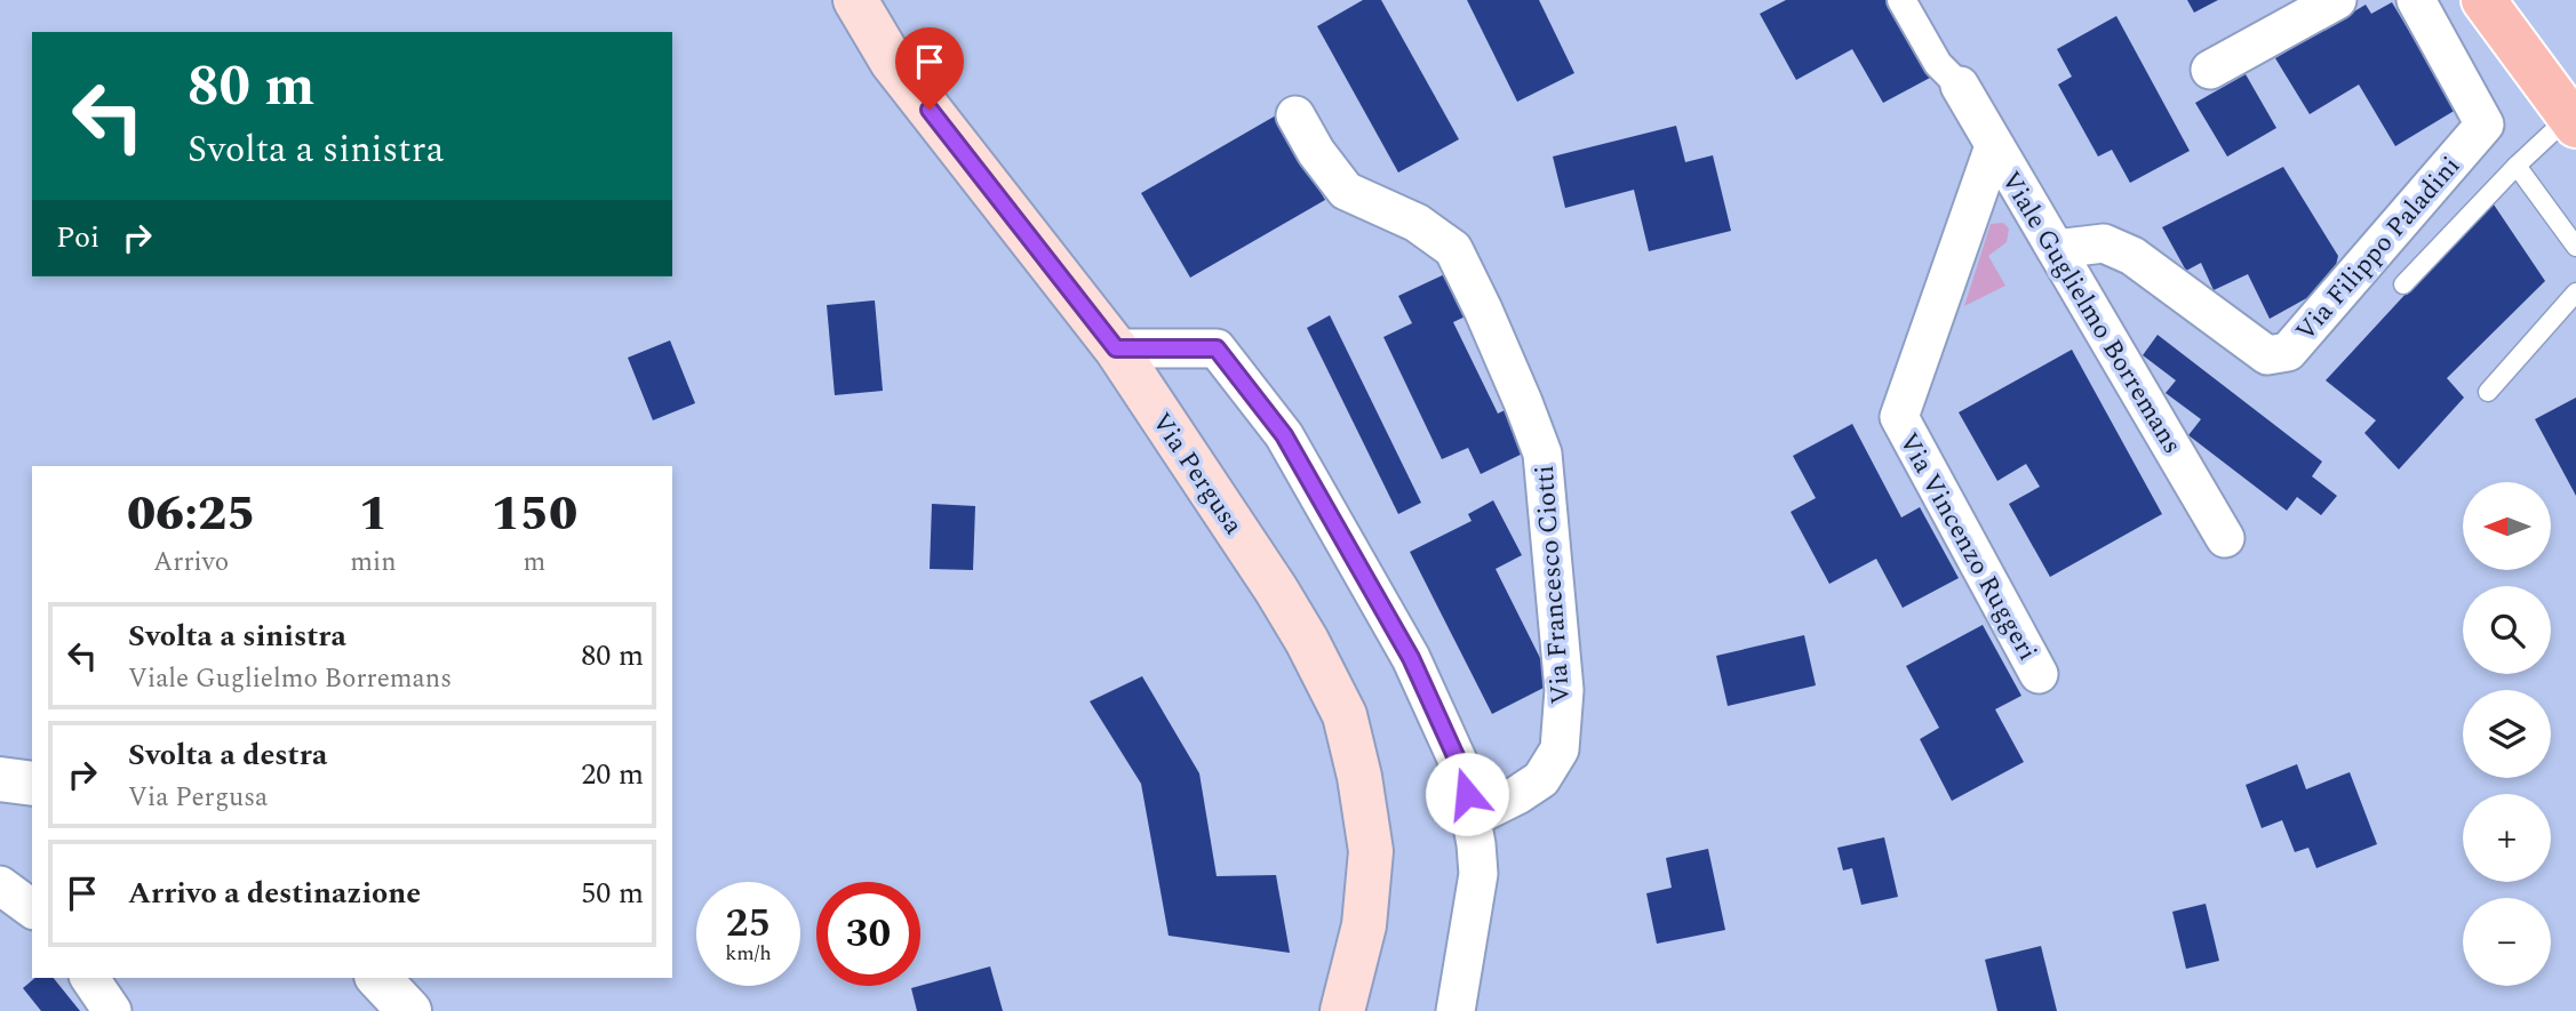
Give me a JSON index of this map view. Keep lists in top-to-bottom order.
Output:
{
  "streets": {
    "main road": ["Via Pergusa"],
    "street": [
      "Via Filippo Paladini",
      "Viale Guglielmo Borremans",
      "Via Vincenzo Ruggeri",
      "Via Francesco Ciotti"
    ]
  },
  "crossings": [
    ["Via Filippo Paladini", "Viale Guglielmo Borremans"],
    ["Viale Guglielmo Borremans", "Via Vincenzo Ruggeri"]
  ],
  "north": "left",
  "page": {
    "turn": ["80 m", "Svolta a sinistra"],
    "then": "Poi",
    "eta": [
      "06:25",
      "Arrivo",
      "1",
      "min",
      "150",
      "m"
    ],
    "map_buttons": ["+", "−"],
    "list": [
      {
        "name": "Svolta a sinistra",
        "note": "Viale Guglielmo Borremans",
        "value": "80 m"
      },
      {
        "name": "Svolta a destra",
        "note": "Via Pergusa",
        "value": "20 m"
      },
      {
        "name": "Arrivo a destinazione",
        "value": "50 m"
      }
    ],
    "speed": "25 km/h",
    "limit": "30"
  }
}
